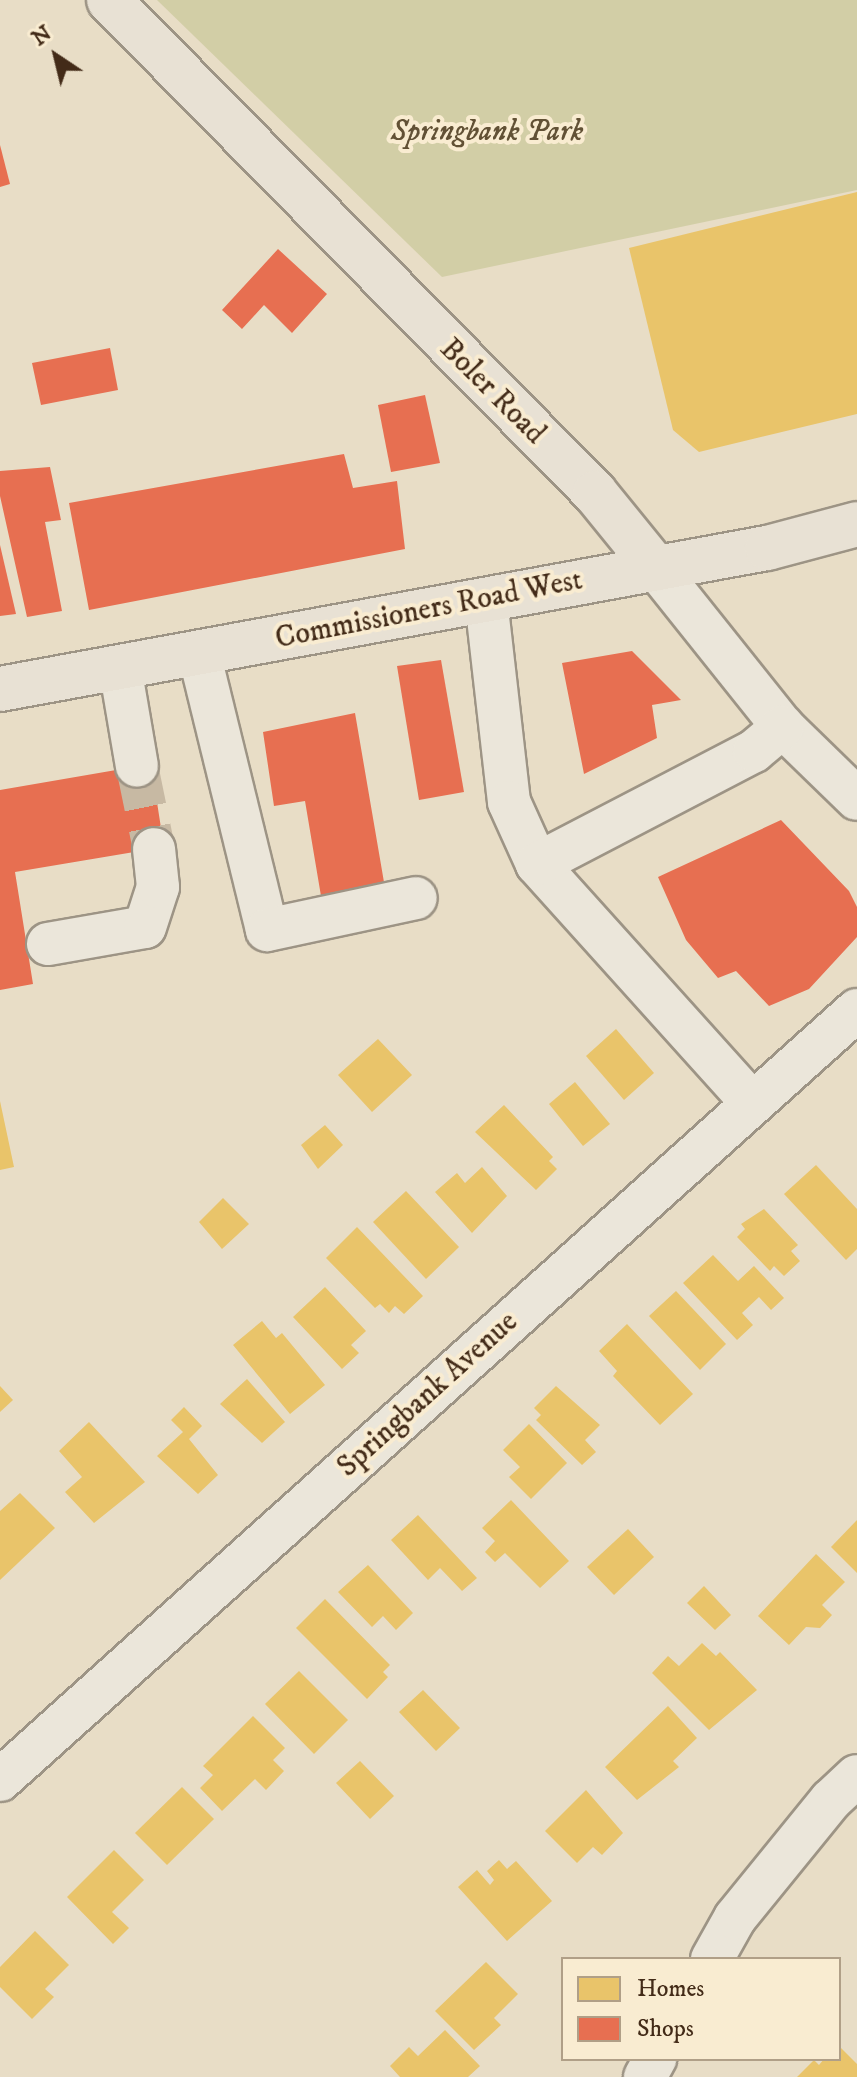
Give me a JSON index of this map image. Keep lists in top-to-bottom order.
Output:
{
  "streets": {
    "main road": ["Boler Road", "Commissioners Road West"],
    "street": ["Springbank Avenue"]
  },
  "crossings": [
    ["Boler Road", "Commissioners Road West"]
  ],
  "parks": ["Springbank Park"],
  "legend": ["Homes", "Shops"],
  "north": "top left"
}
